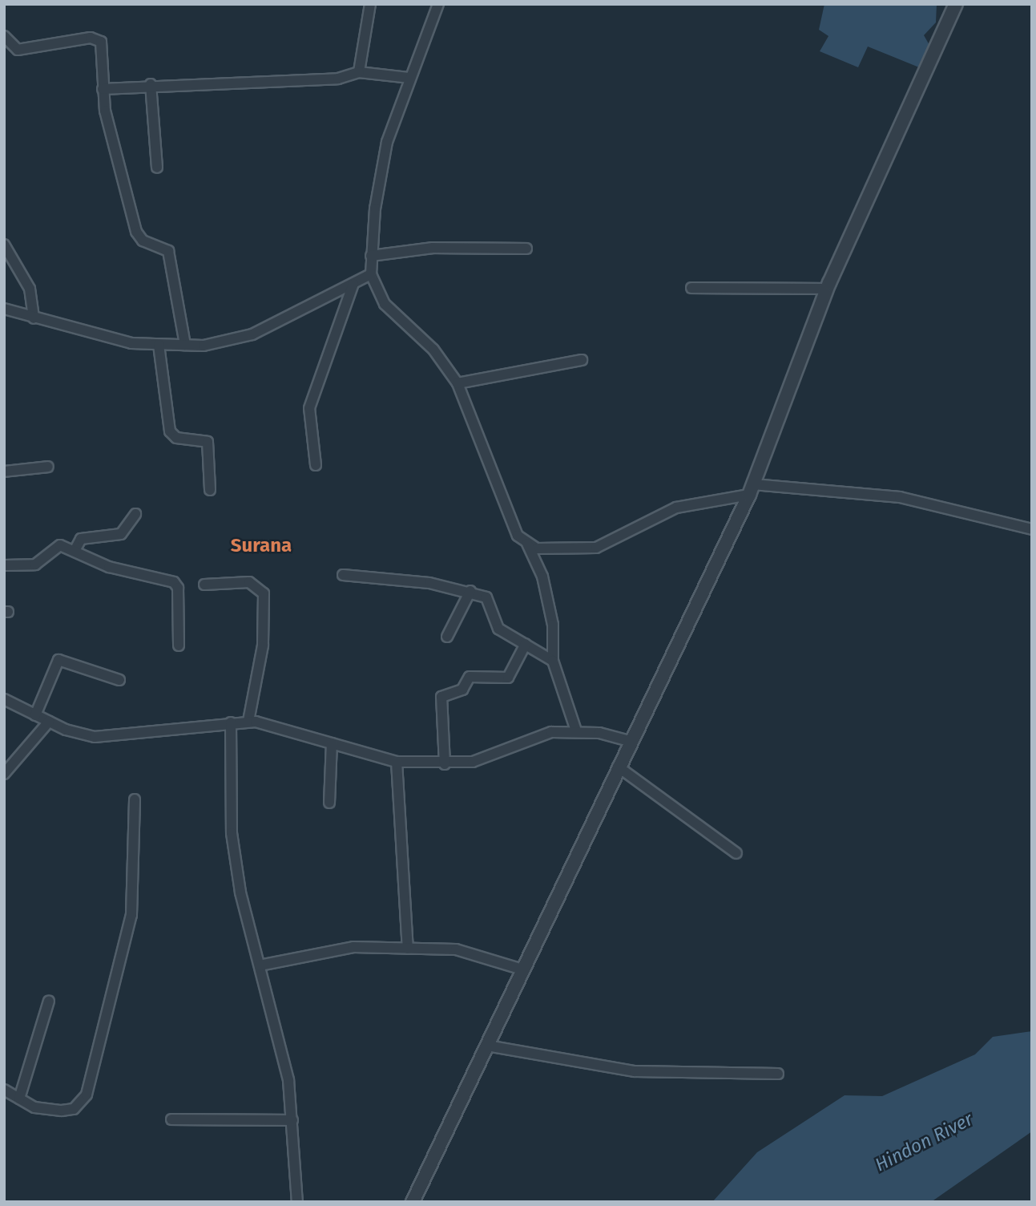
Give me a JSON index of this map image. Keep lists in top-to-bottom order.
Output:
{
  "districts": ["Surana"],
  "water": ["Hindon River"]
}
